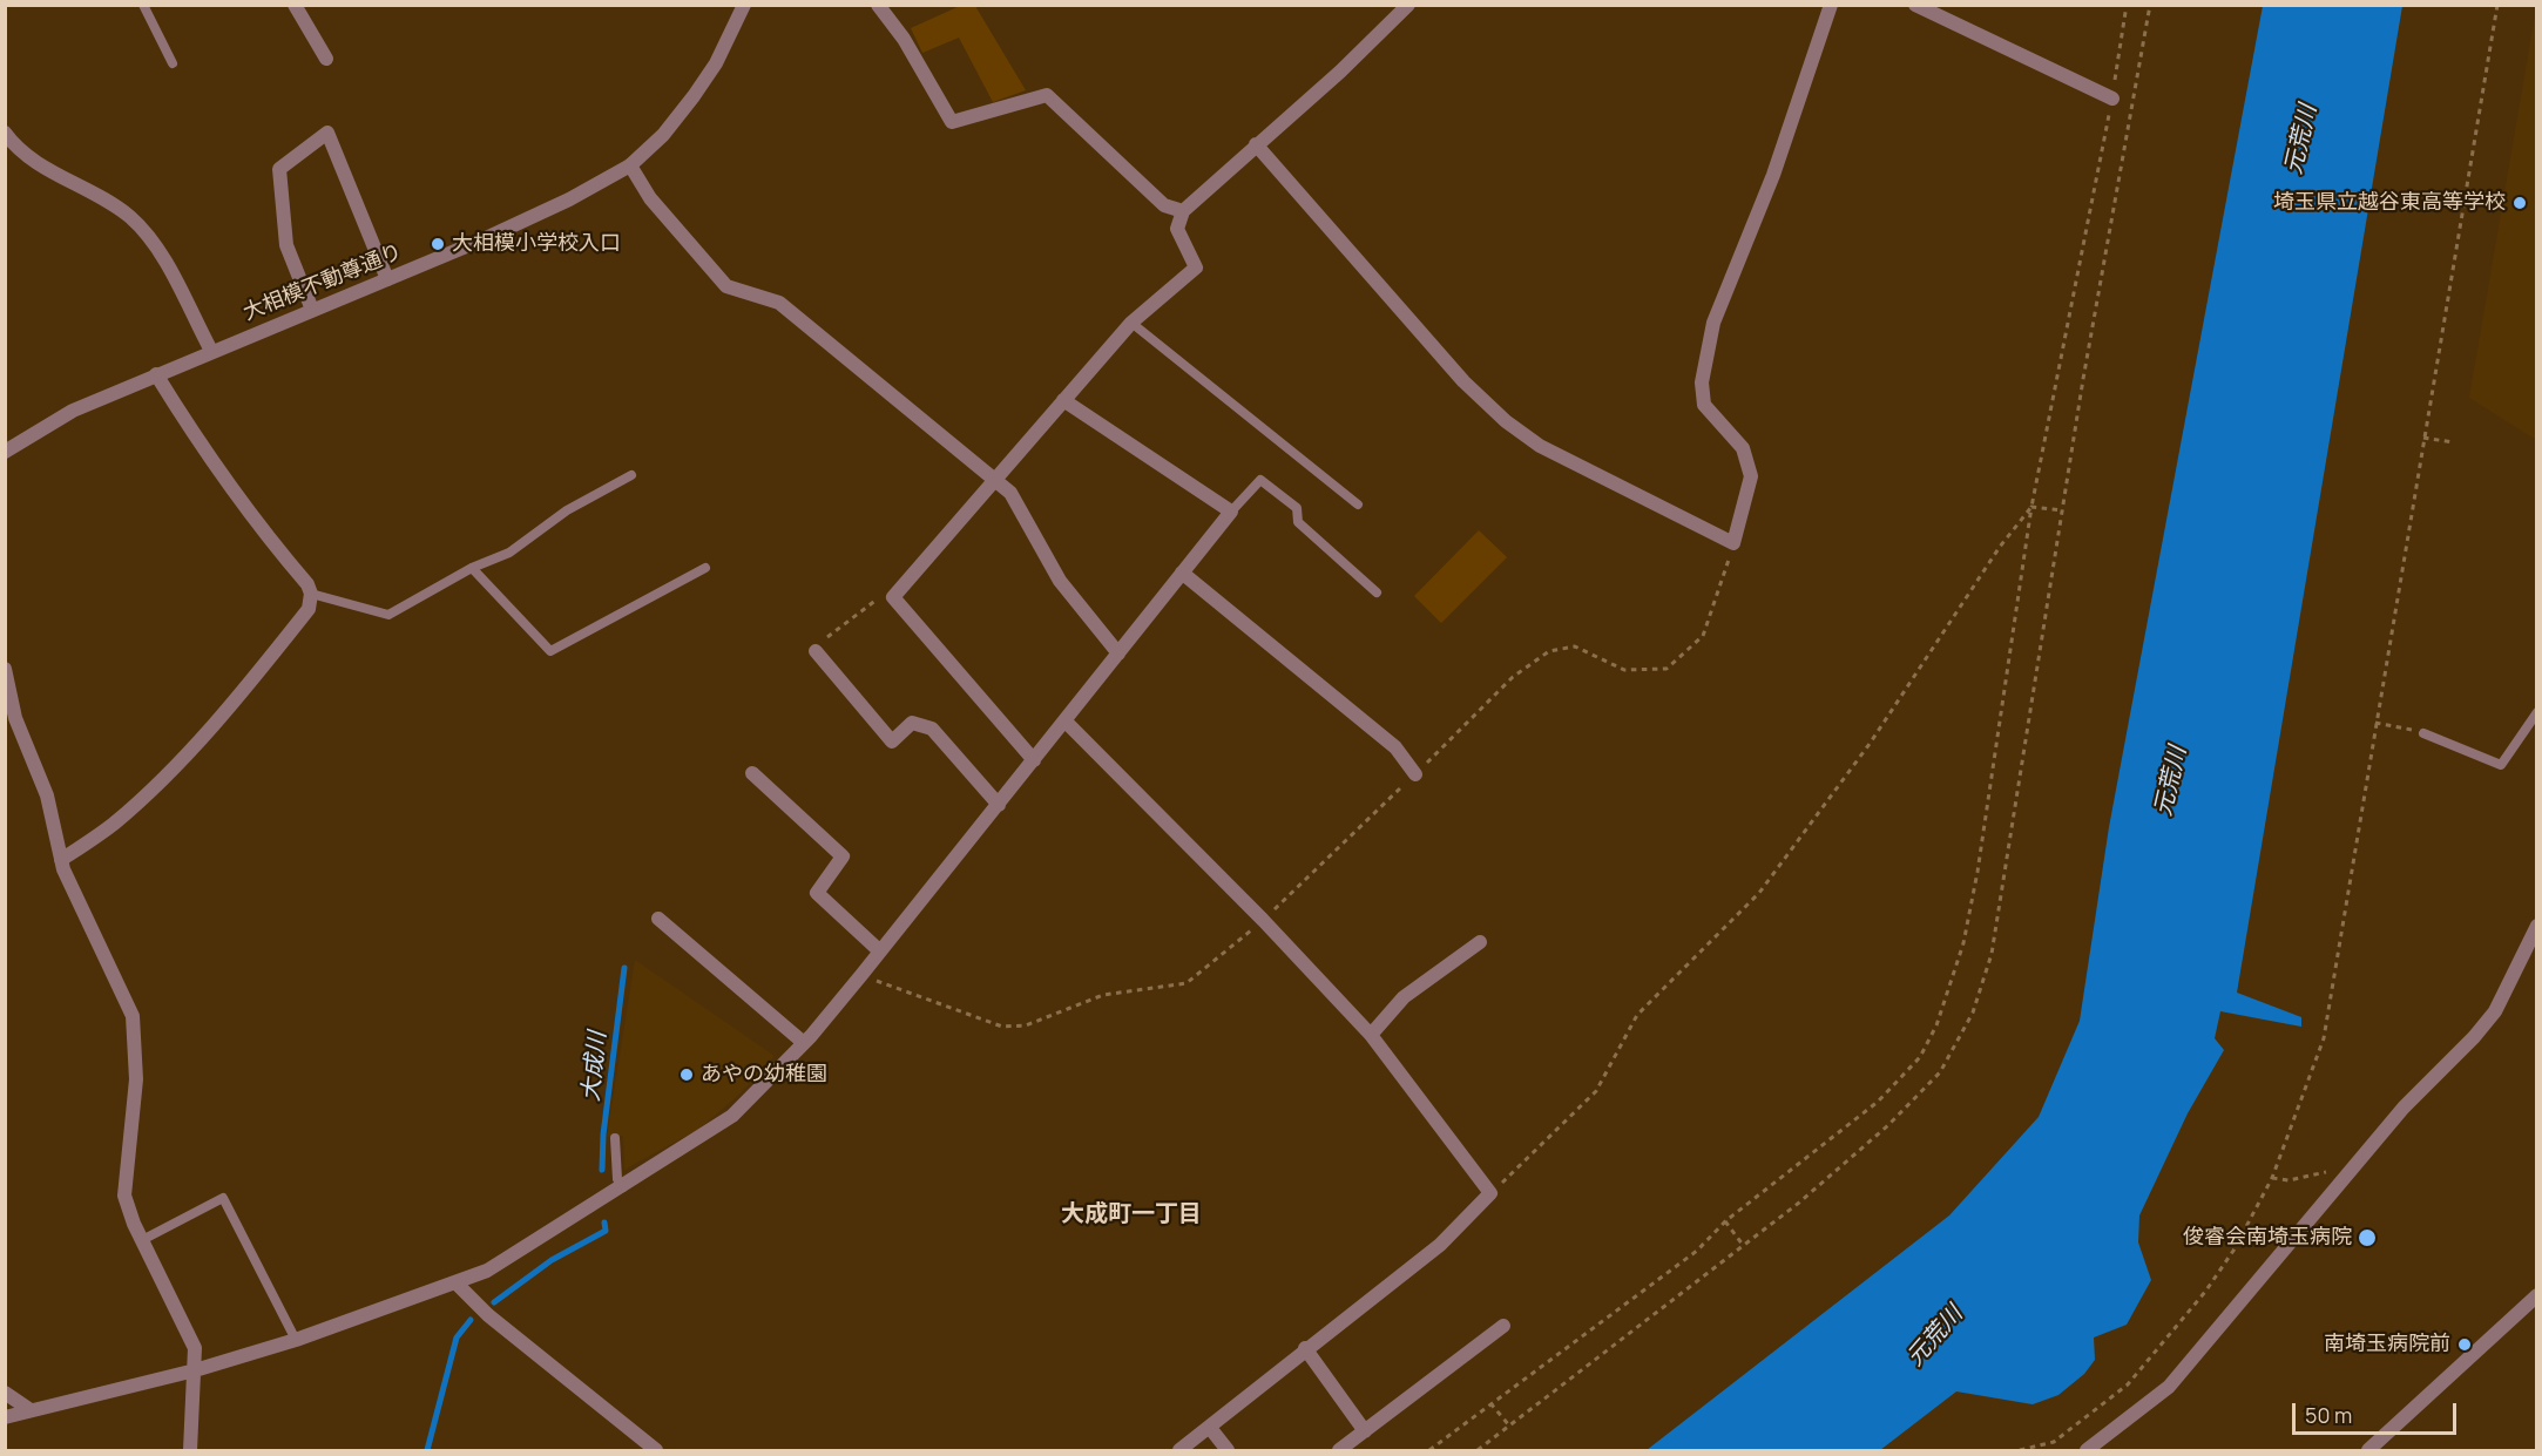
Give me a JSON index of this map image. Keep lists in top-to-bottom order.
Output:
{
  "streets": {
    "street": ["大相模不動尊通り"]
  },
  "districts": ["大成町一丁目"],
  "water": ["元荒川", "大成川"],
  "places": [
    "埼玉県立越谷東高等学校",
    "大相模小学校入口",
    "あやの幼稚園",
    "俊睿会南埼玉病院",
    "南埼玉病院前"
  ],
  "scale_bar": "50 m"
}
